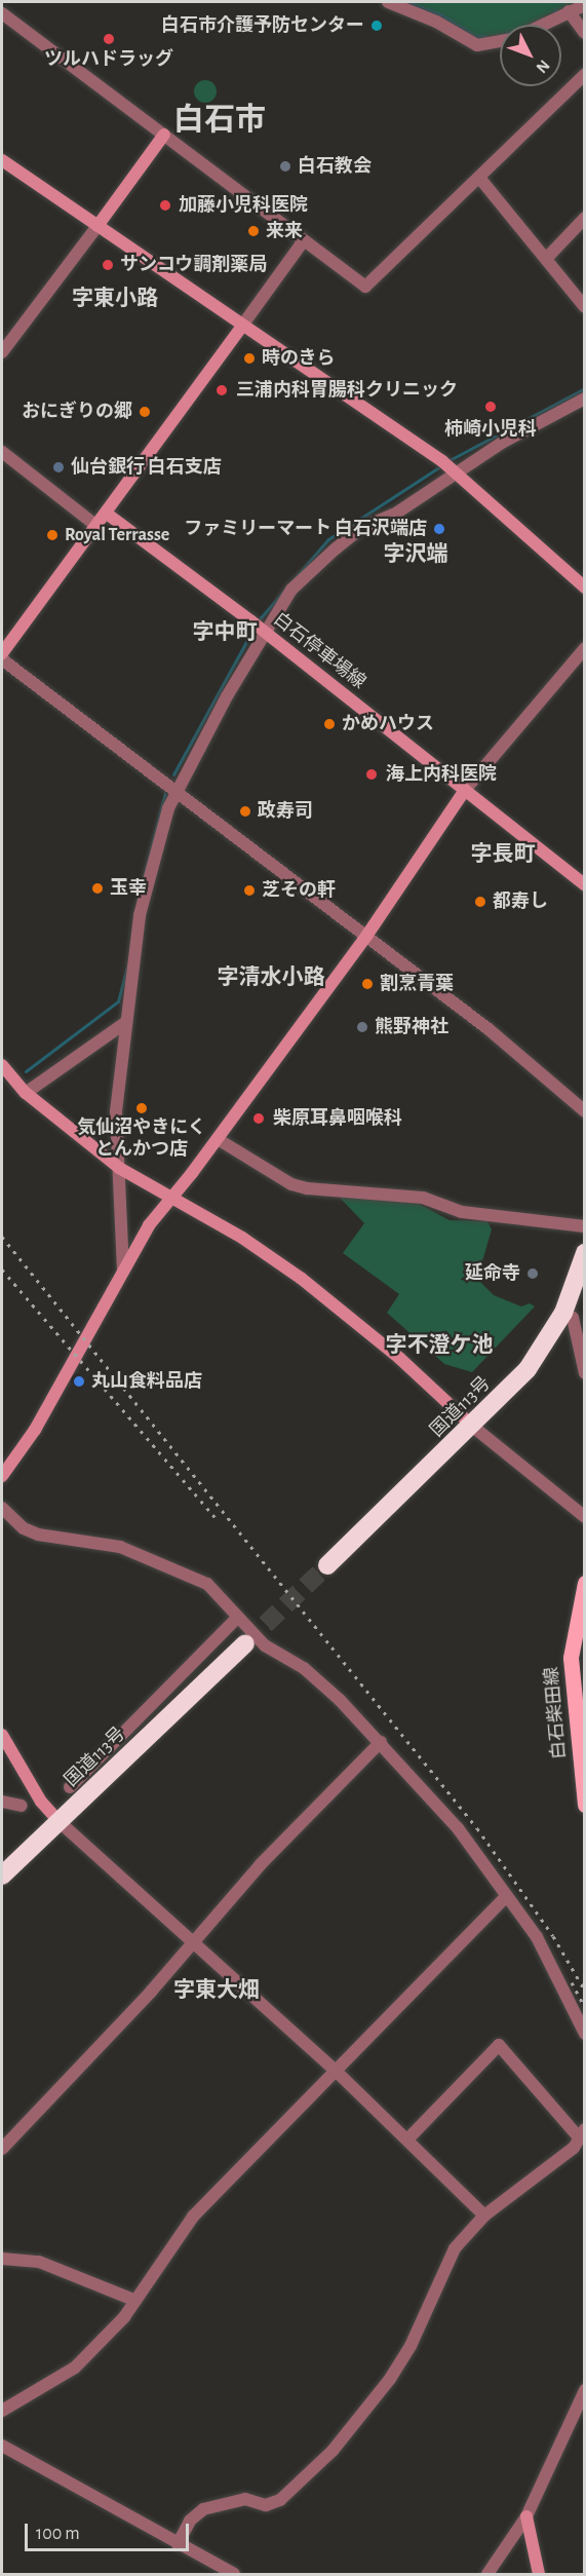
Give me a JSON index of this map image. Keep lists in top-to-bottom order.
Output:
{
  "streets": {
    "highway": ["国道113号"],
    "main road": ["白石柴田線"],
    "street": ["白石停車場線"]
  },
  "districts": [
    "白石市",
    "字東小路",
    "字沢端",
    "字中町",
    "字長町",
    "字清水小路",
    "字不澄ケ池",
    "字東大畑"
  ],
  "places": [
    "白石市介護予防センター",
    "ツルハドラッグ",
    "白石教会",
    "加藤小児科医院",
    "来来",
    "サンコウ調剤薬局",
    "時のきら",
    "三浦内科胃腸科クリニック",
    "柿崎小児科",
    "おにぎりの郷",
    "仙台銀行 白石支店",
    "ファミリーマート 白石沢端店",
    "Royal Terrasse",
    "かめハウス",
    "海上内科医院",
    "政寿司",
    "玉幸",
    "芝その軒",
    "都寿し",
    "割烹青葉",
    "熊野神社",
    "気仙沼やきにく とんかつ店",
    "柴原耳鼻咽喉科",
    "延命寺",
    "丸山食料品店"
  ],
  "scale_bar": "100 m",
  "north": "bottom right"
}
